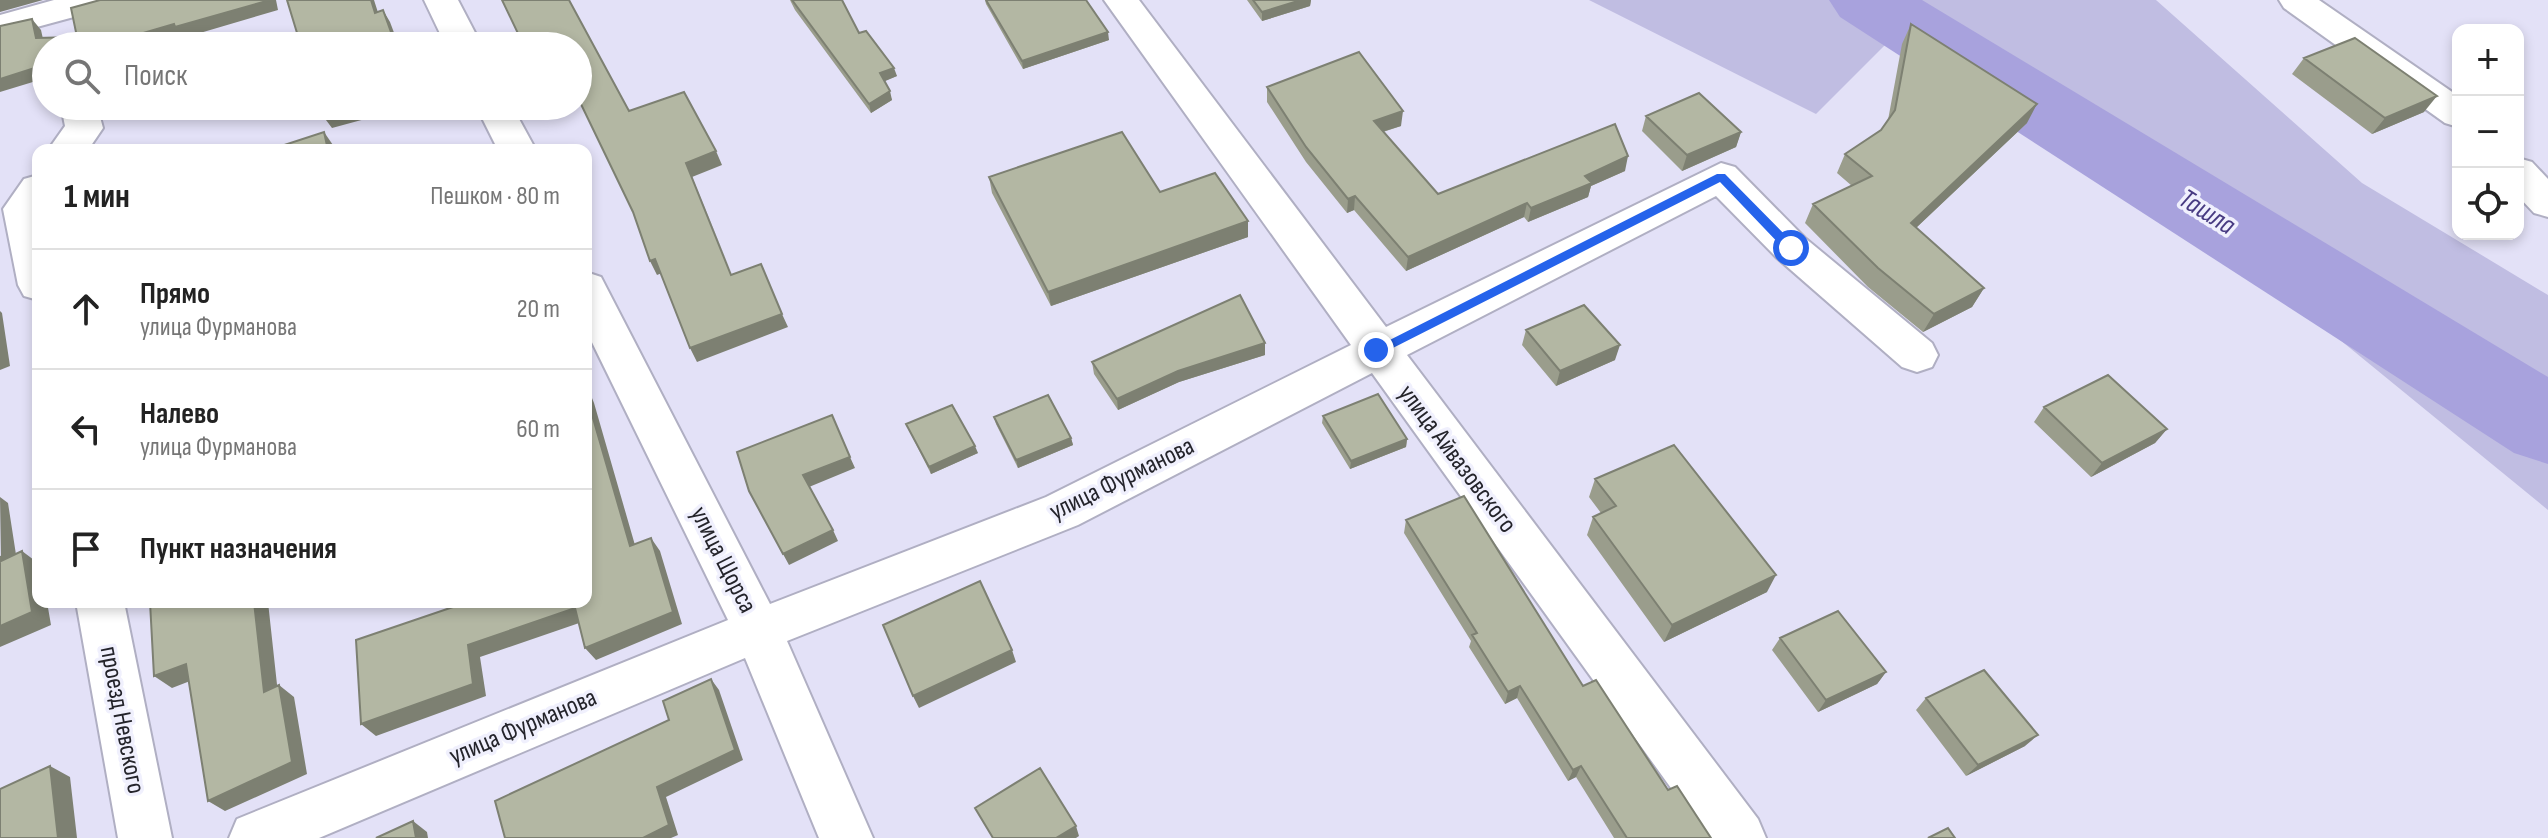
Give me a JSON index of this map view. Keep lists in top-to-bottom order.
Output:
{
  "streets": {
    "street": [
      "улица Айвазовского",
      "улица Фурманова",
      "улица Щорса",
      "проезд Невского"
    ]
  },
  "crossings": [
    ["улица Айвазовского", "улица Фурманова"],
    ["улица Фурманова", "улица Щорса"]
  ],
  "water": ["Ташла"],
  "page": {
    "map_buttons": ["+", "−"],
    "search": "Поиск",
    "heading": ["1 мин", "Пешком · 80 m"],
    "list": [
      ["Прямо", "улица Фурманова", "20 m"],
      ["Налево", "улица Фурманова", "60 m"],
      "Пункт назначения"
    ]
  }
}
